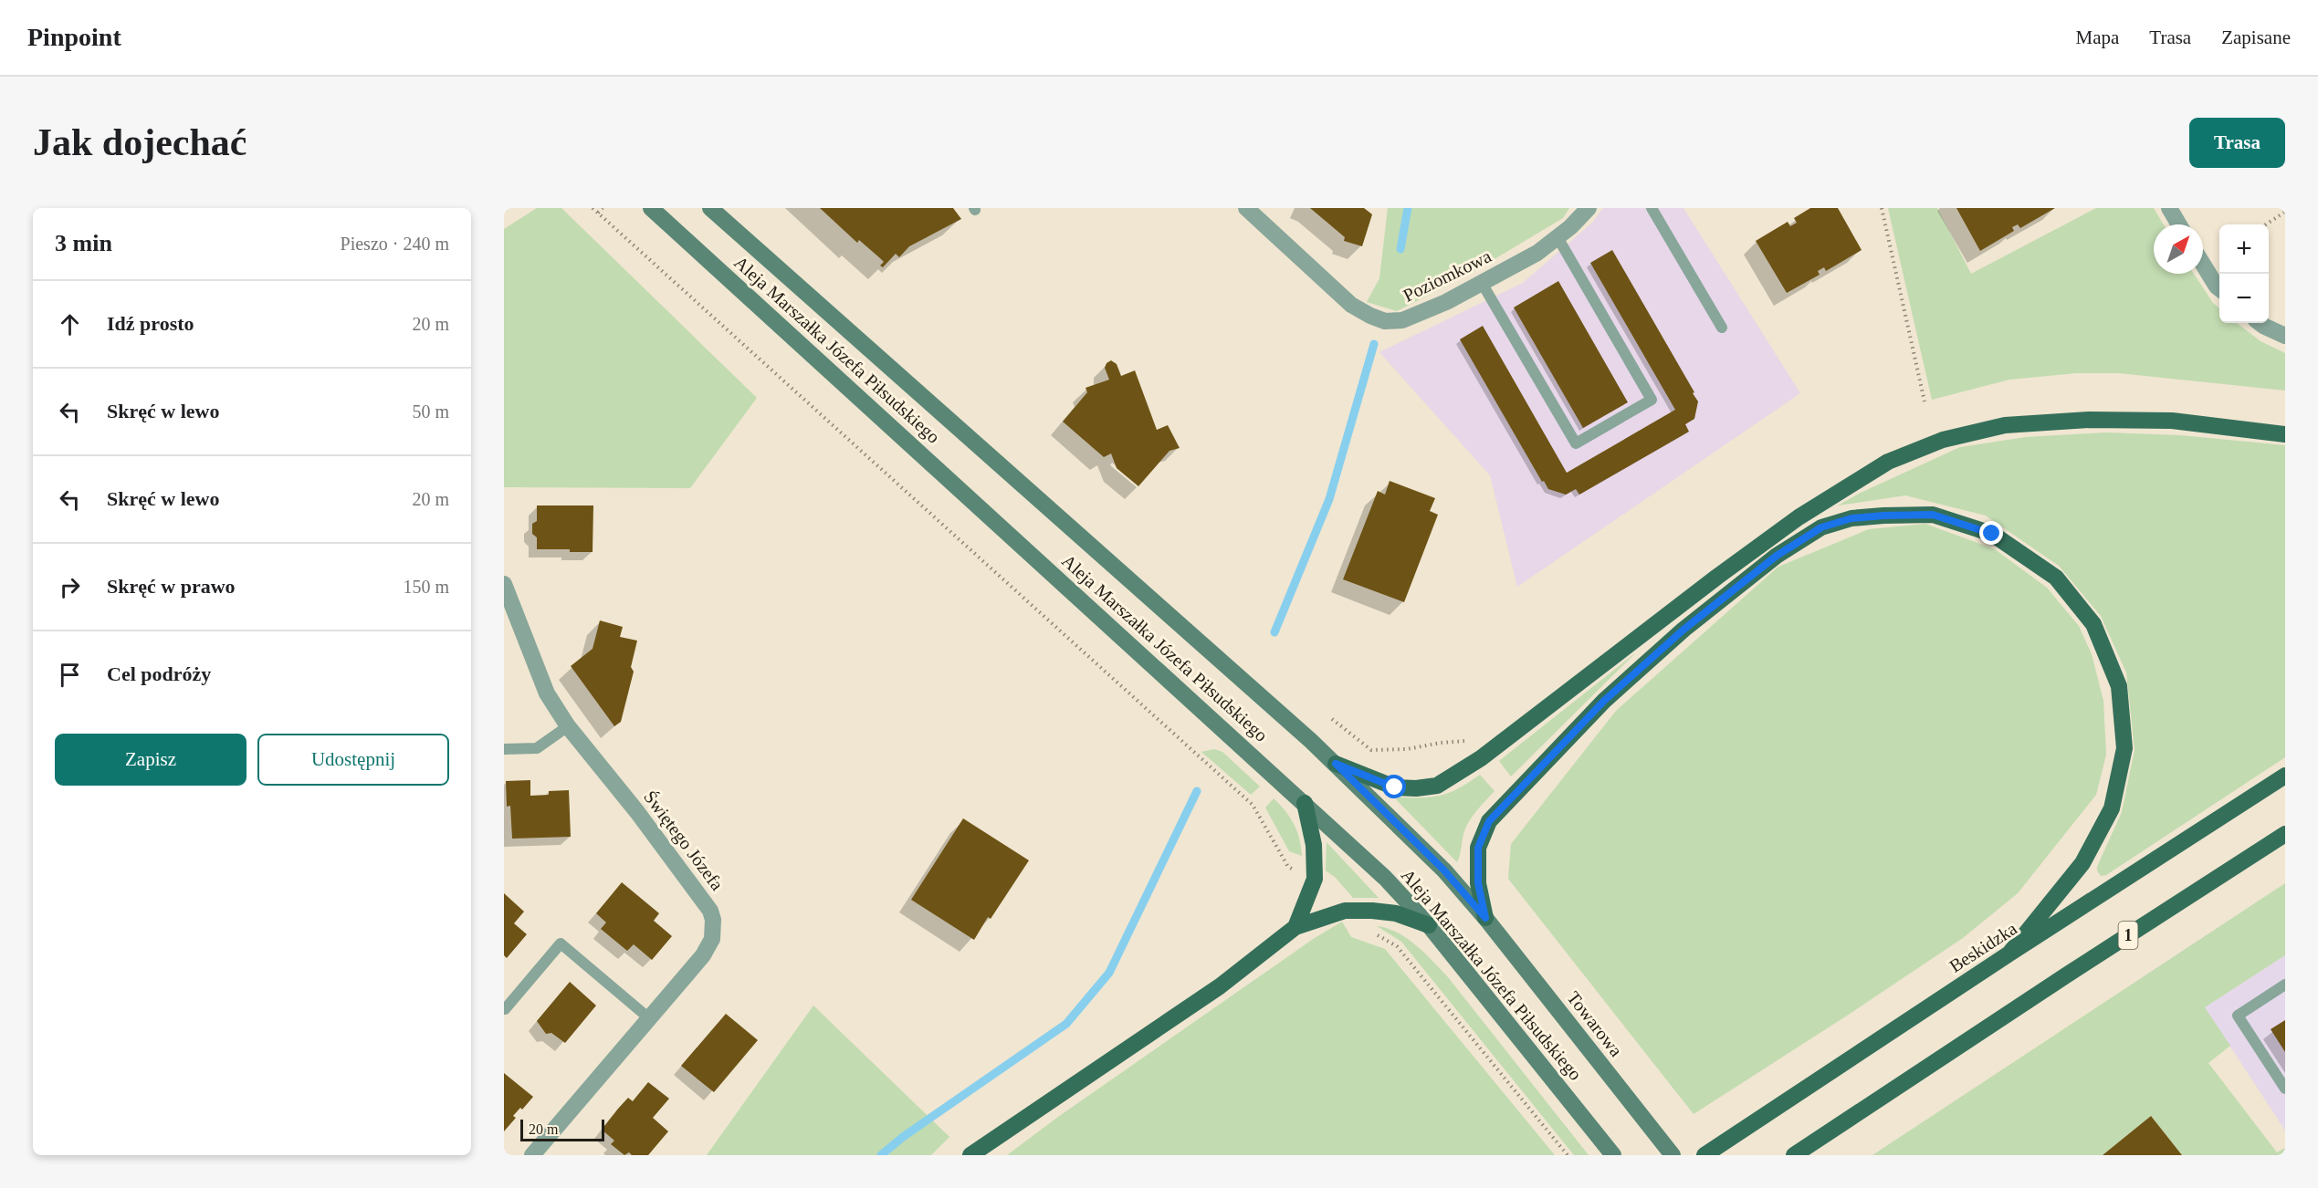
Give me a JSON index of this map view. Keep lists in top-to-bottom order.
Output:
{
  "streets": {
    "main road": [
      "Aleja Marszałka Józefa Piłsudskiego",
      "1",
      "Beskidzka",
      "Towarowa"
    ],
    "street": ["Poziomkowa", "Świętego Józefa"]
  },
  "crossings": [
    ["Aleja Marszałka Józefa Piłsudskiego", "Towarowa"]
  ],
  "scale_bar": "20 m",
  "north": "top right",
  "page": {
    "header": "Pinpoint",
    "nav": ["Mapa", "Trasa", "Zapisane"],
    "buttons": [
      "Trasa",
      ["Zapisz", "Udostępnij"]
    ],
    "title": "Jak dojechać",
    "heading": ["3 min", "Pieszo · 240 m"],
    "map_buttons": ["+", "−"],
    "list": [
      ["Idź prosto", "20 m"],
      ["Skręć w lewo", "50 m"],
      ["Skręć w lewo", "20 m"],
      ["Skręć w prawo", "150 m"],
      "Cel podróży"
    ],
    "scale": "20 m"
  }
}
